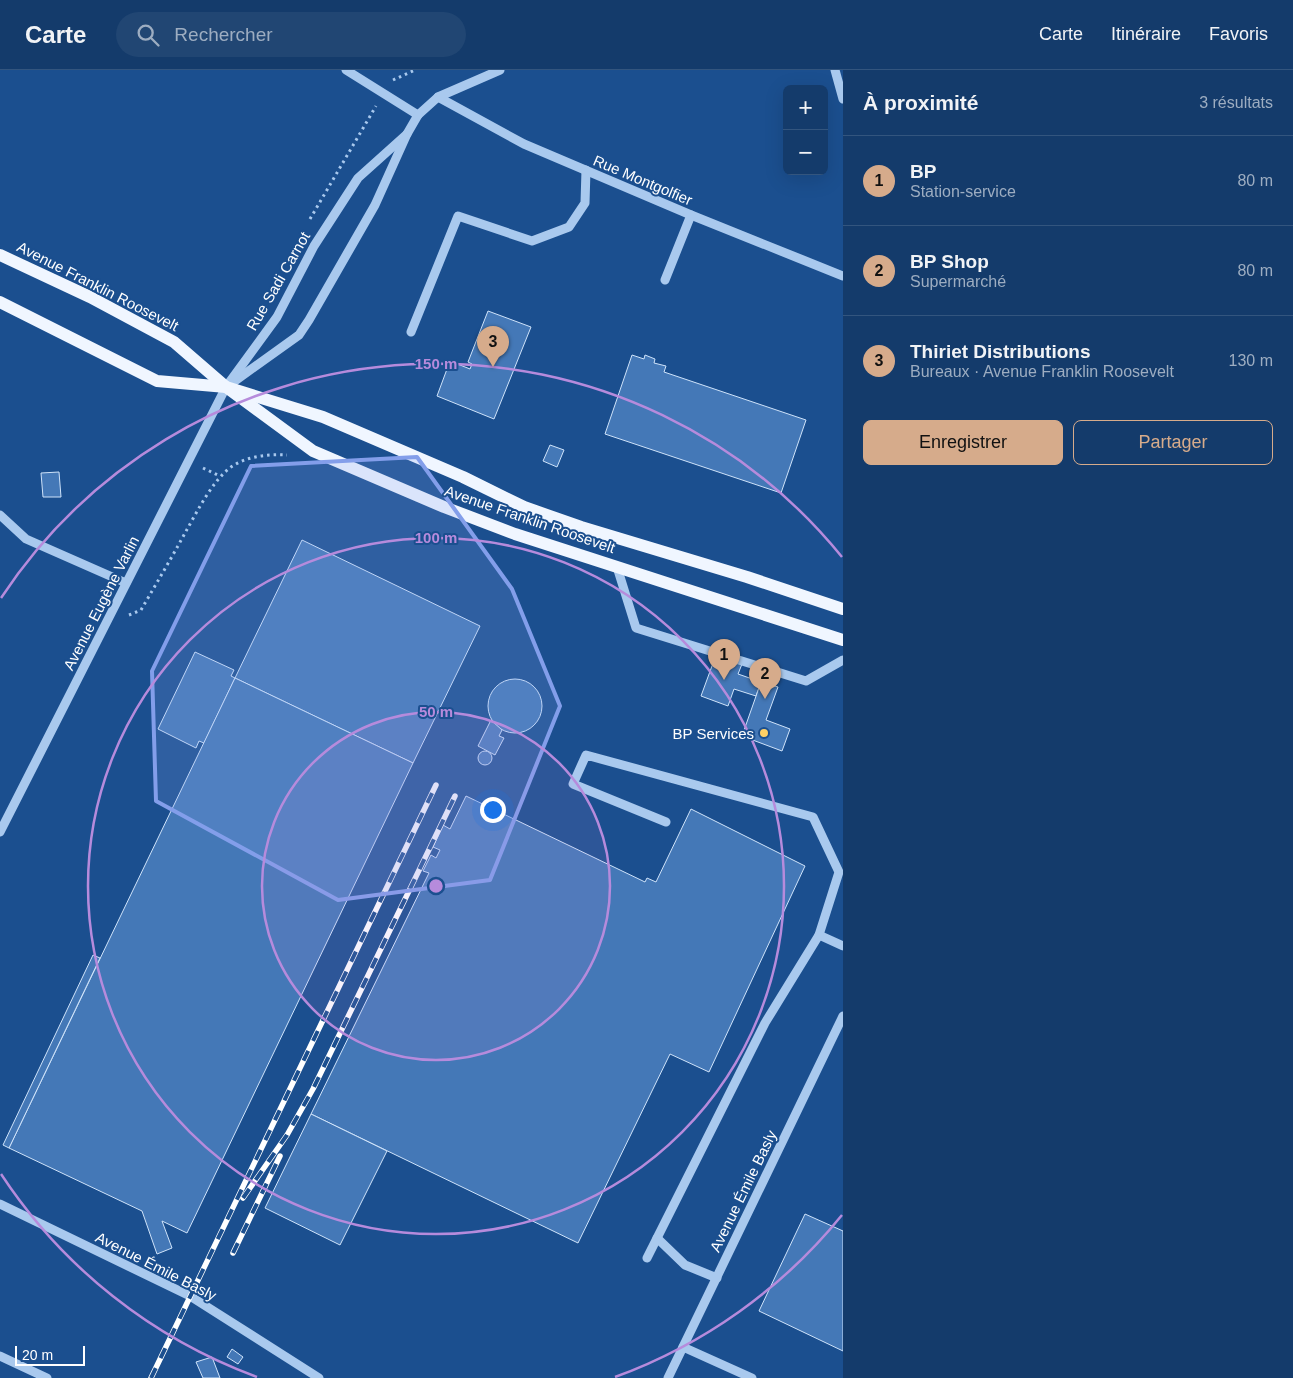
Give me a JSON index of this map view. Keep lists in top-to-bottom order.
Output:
{
  "streets": {
    "main road": ["Avenue Franklin Roosevelt"],
    "street": [
      "Rue Montgolfier",
      "Rue Sadi Carnot",
      "Avenue Eugène Varlin",
      "Avenue Émile Basly"
    ]
  },
  "crossings": [
    ["Rue Montgolfier", "Rue Sadi Carnot"],
    ["Rue Sadi Carnot", "Avenue Franklin Roosevelt"],
    ["Rue Sadi Carnot", "Avenue Eugène Varlin"],
    ["Avenue Franklin Roosevelt", "Avenue Eugène Varlin"]
  ],
  "places": ["BP Services"],
  "scale_bar": "20 m",
  "page": {
    "header": "Carte",
    "search": "Rechercher",
    "nav": ["Carte", "Itinéraire", "Favoris"],
    "heading": ["À proximité", "3 résultats"],
    "map_buttons": ["+", "−"],
    "list": [
      {
        "mark": "1",
        "name": "BP",
        "note": "Station-service",
        "value": "80 m"
      },
      {
        "mark": "2",
        "name": "BP Shop",
        "note": "Supermarché",
        "value": "80 m"
      },
      {
        "mark": "3",
        "name": "Thiriet Distributions",
        "note": "Bureaux · Avenue Franklin Roosevelt",
        "value": "130 m"
      }
    ],
    "pins": ["3", "1", "2"],
    "buttons": ["Enregistrer", "Partager"],
    "scale": "20 m"
  },
  "rings": ["150 m", "100 m", "50 m"]
}
